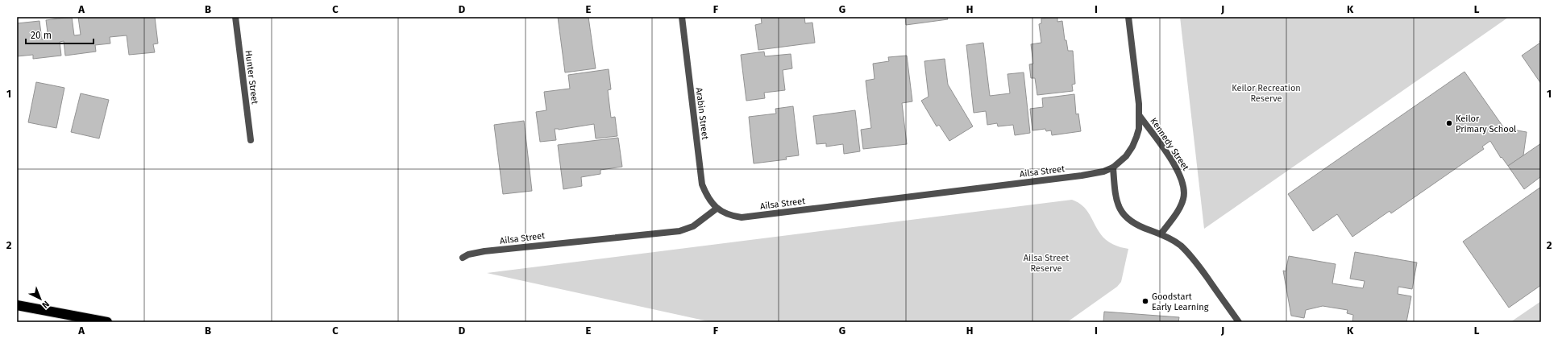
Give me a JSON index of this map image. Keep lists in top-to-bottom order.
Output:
{
  "streets": {
    "street": [
      "Hunter Street",
      "Arabin Street",
      "Kennedy Street",
      "Ailsa Street"
    ]
  },
  "crossings": [
    ["Arabin Street", "Ailsa Street"],
    ["Kennedy Street", "Ailsa Street"]
  ],
  "parks": ["Keilor Recreation Reserve", "Ailsa Street Reserve"],
  "places": ["Keilor Primary School", "Goodstart Early Learning"],
  "scale_bar": "20 m",
  "north": "bottom right",
  "grid": {
    "columns": [
      "A",
      "B",
      "C",
      "D",
      "E",
      "F",
      "G",
      "H",
      "I",
      "J",
      "K",
      "L"
    ],
    "rows": ["1", "2"]
  }
}
